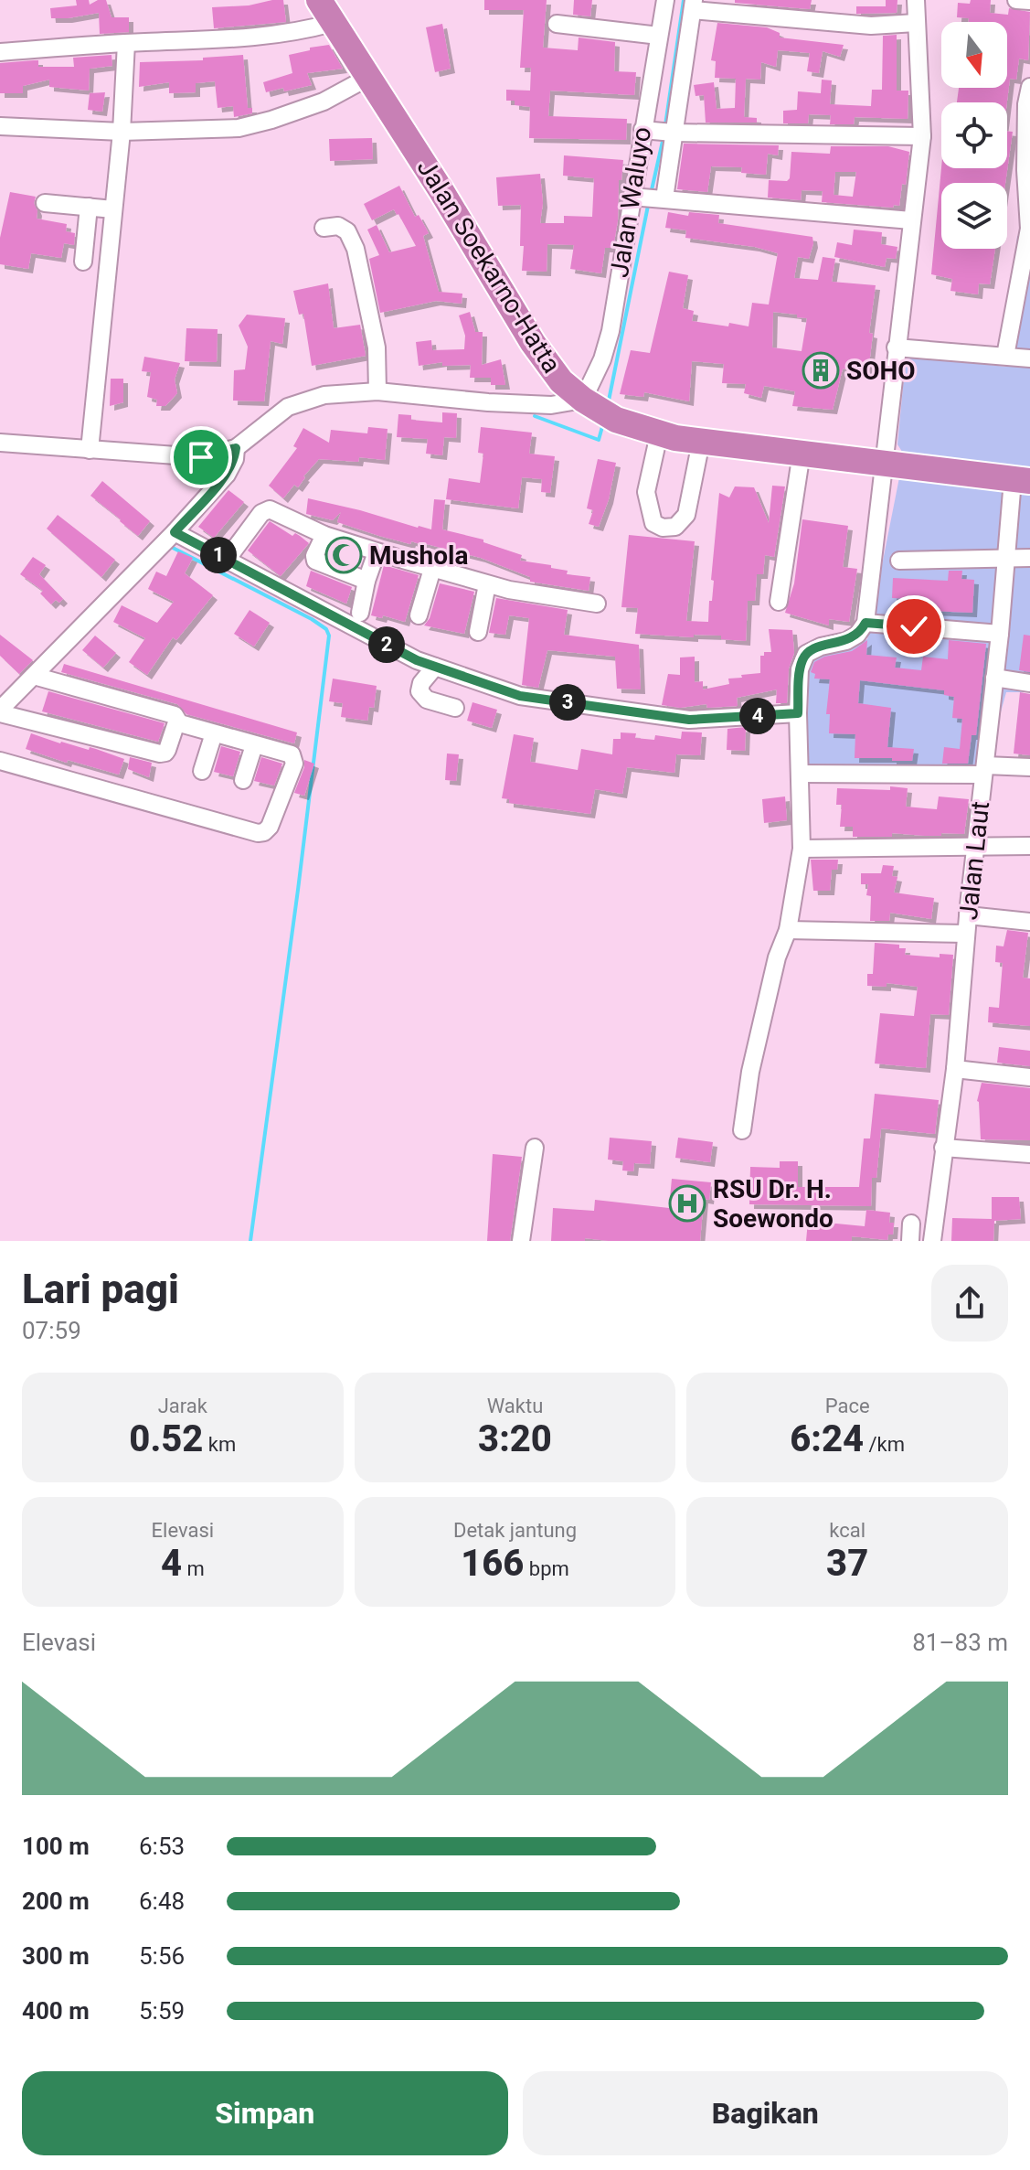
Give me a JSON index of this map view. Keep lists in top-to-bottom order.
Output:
{
  "streets": {
    "highway": ["Jalan Soekarno-Hatta"],
    "street": ["Jalan Waluyo", "Jalan Laut"]
  },
  "crossings": [
    ["Jalan Waluyo", "Jalan Soekarno-Hatta"],
    ["Jalan Soekarno-Hatta", "Jalan Laut"]
  ],
  "places": {
    "building": ["SOHO"],
    "mosque": ["Mushola"],
    "hospital": ["RSU Dr. H. Soewondo"]
  },
  "north": "bottom",
  "page": {
    "pins": [
      "1",
      "2",
      "3",
      "4"
    ],
    "heading": ["Lari pagi", "07:59"],
    "stats": [
      ["Jarak", "0.52 km"],
      ["Waktu", "3:20"],
      ["Pace", "6:24 /km"],
      ["Elevasi", "4 m"],
      ["Detak jantung", "166 bpm"],
      ["kcal", "37"]
    ],
    "chart": ["Elevasi", "81–83 m"],
    "list": [
      {
        "name": "100 m",
        "note": "6:53"
      },
      {
        "name": "200 m",
        "note": "6:48"
      },
      {
        "name": "300 m",
        "note": "5:56"
      },
      {
        "name": "400 m",
        "note": "5:59"
      }
    ],
    "buttons": ["Simpan", "Bagikan"]
  }
}
